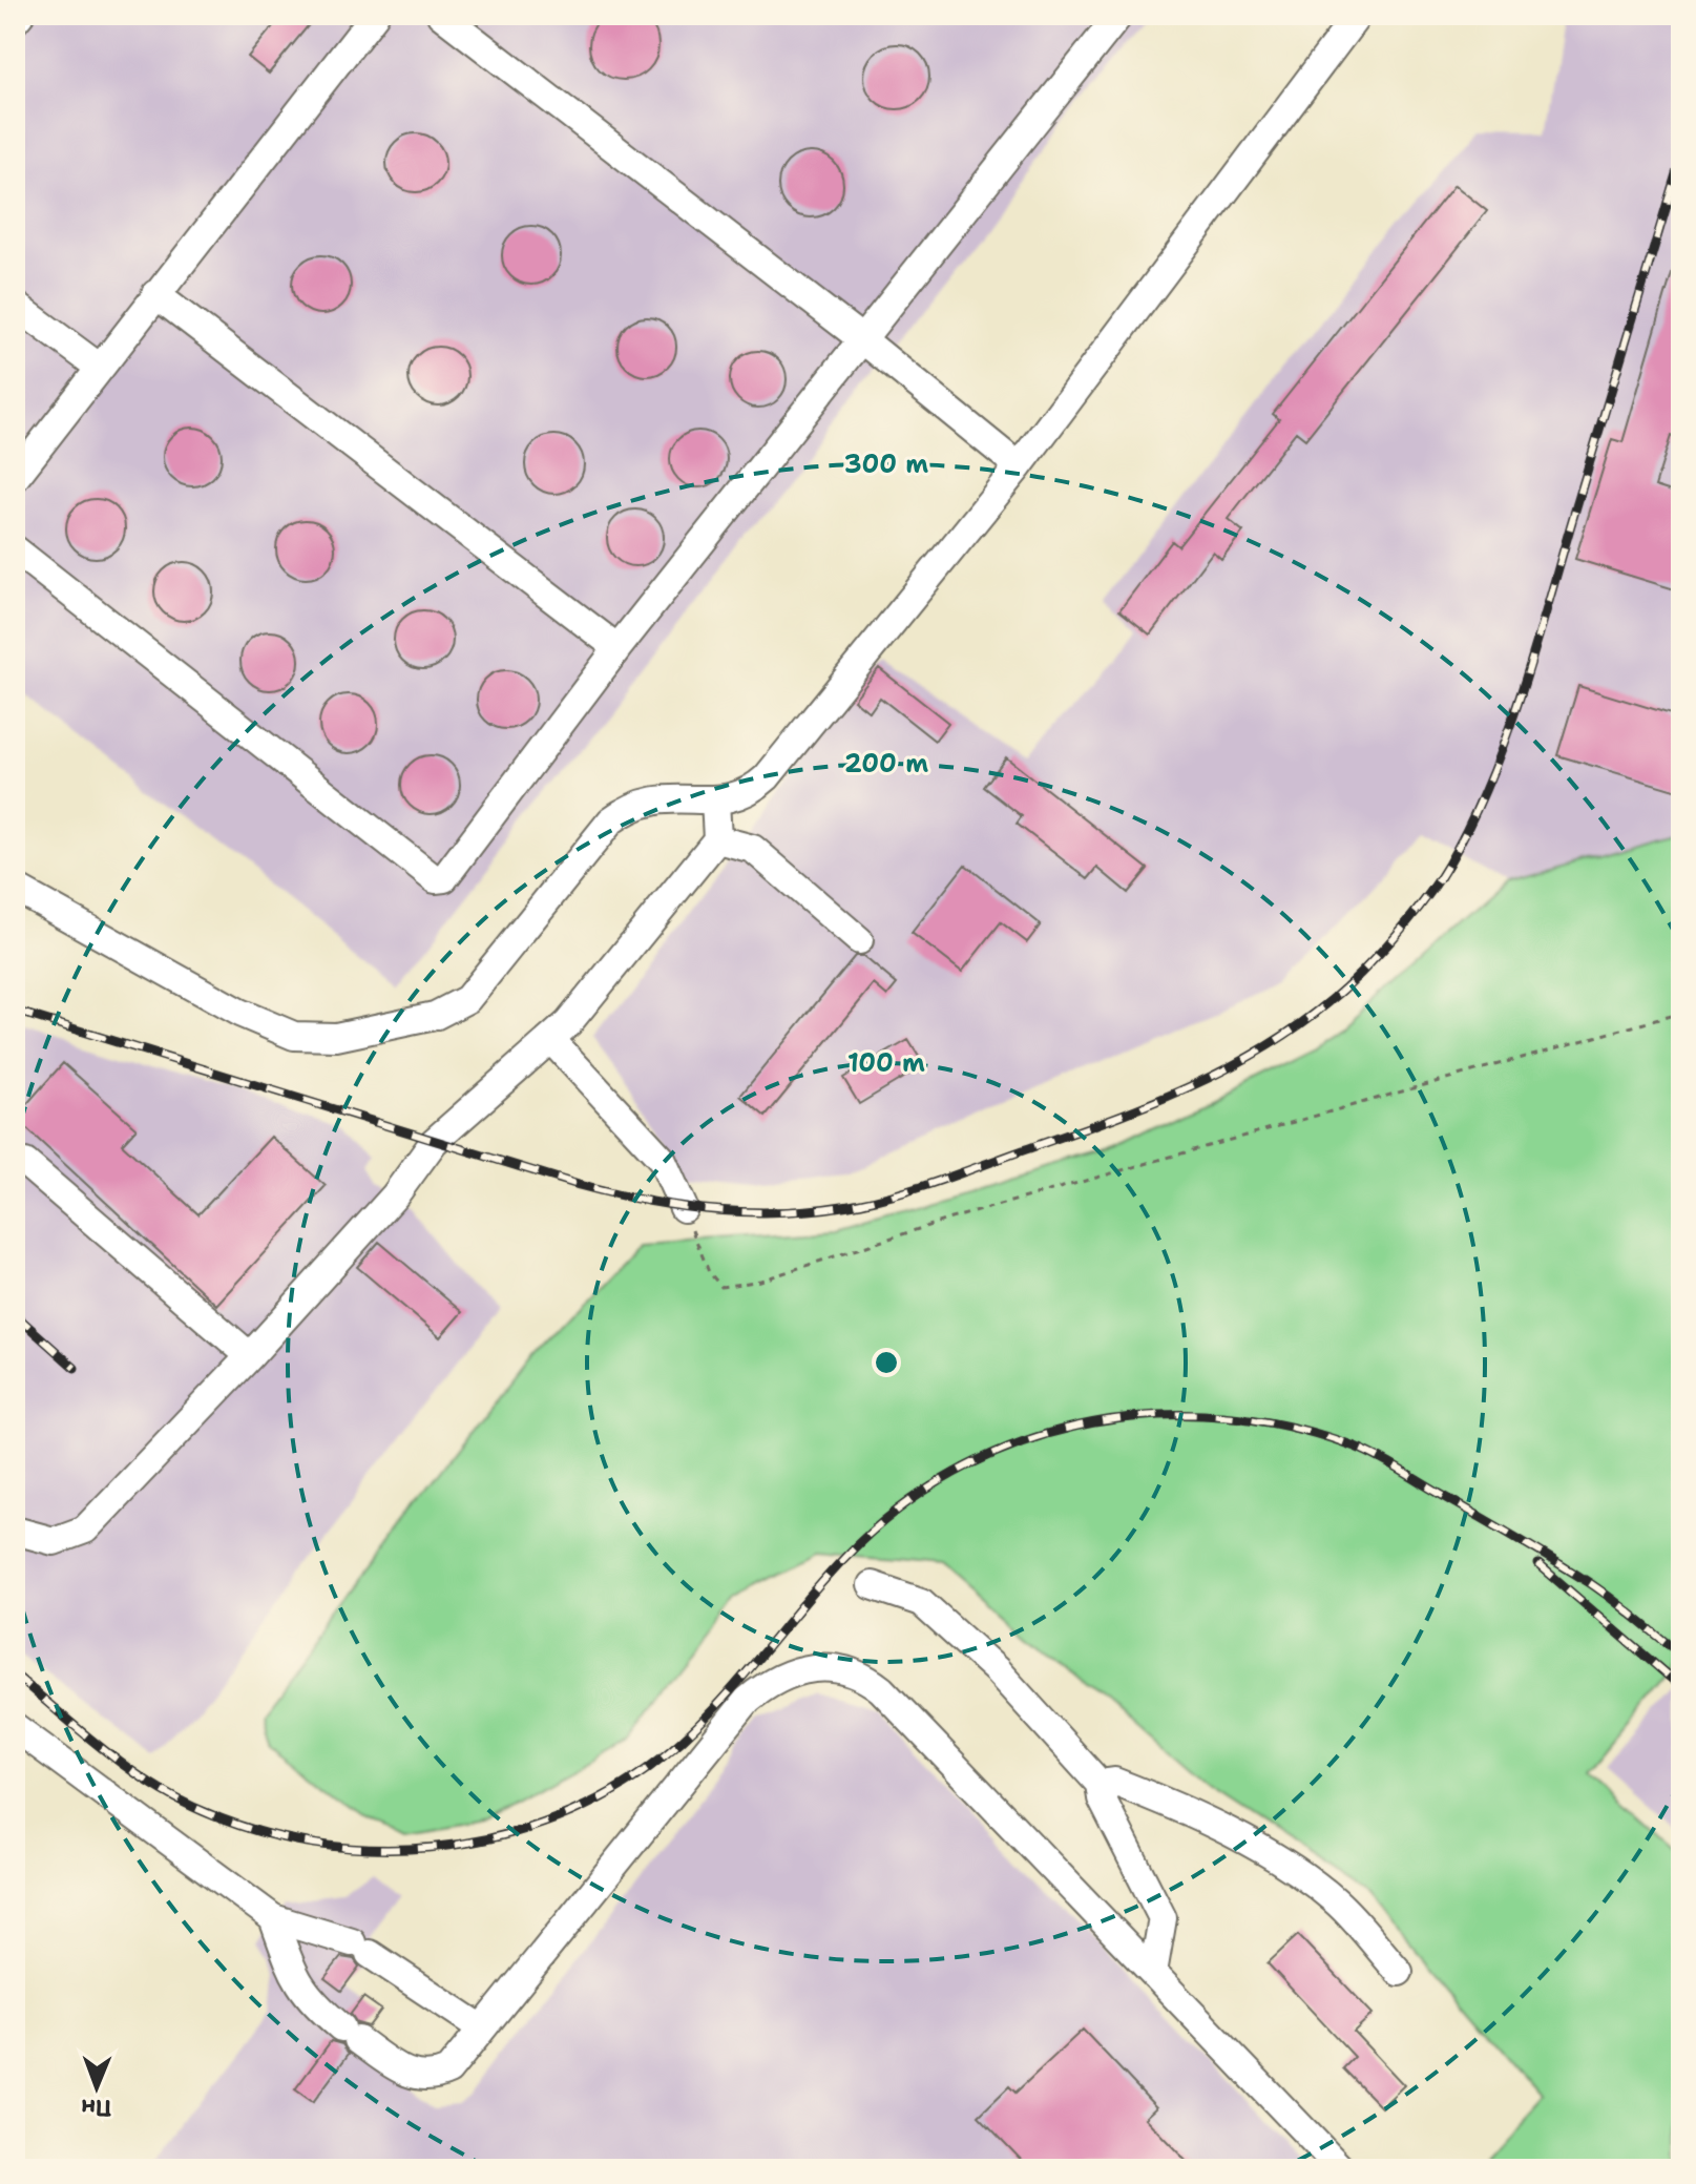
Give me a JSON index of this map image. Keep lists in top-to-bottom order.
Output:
{
  "north": "bottom",
  "rings": ["300 m", "200 m", "100 m"]
}
